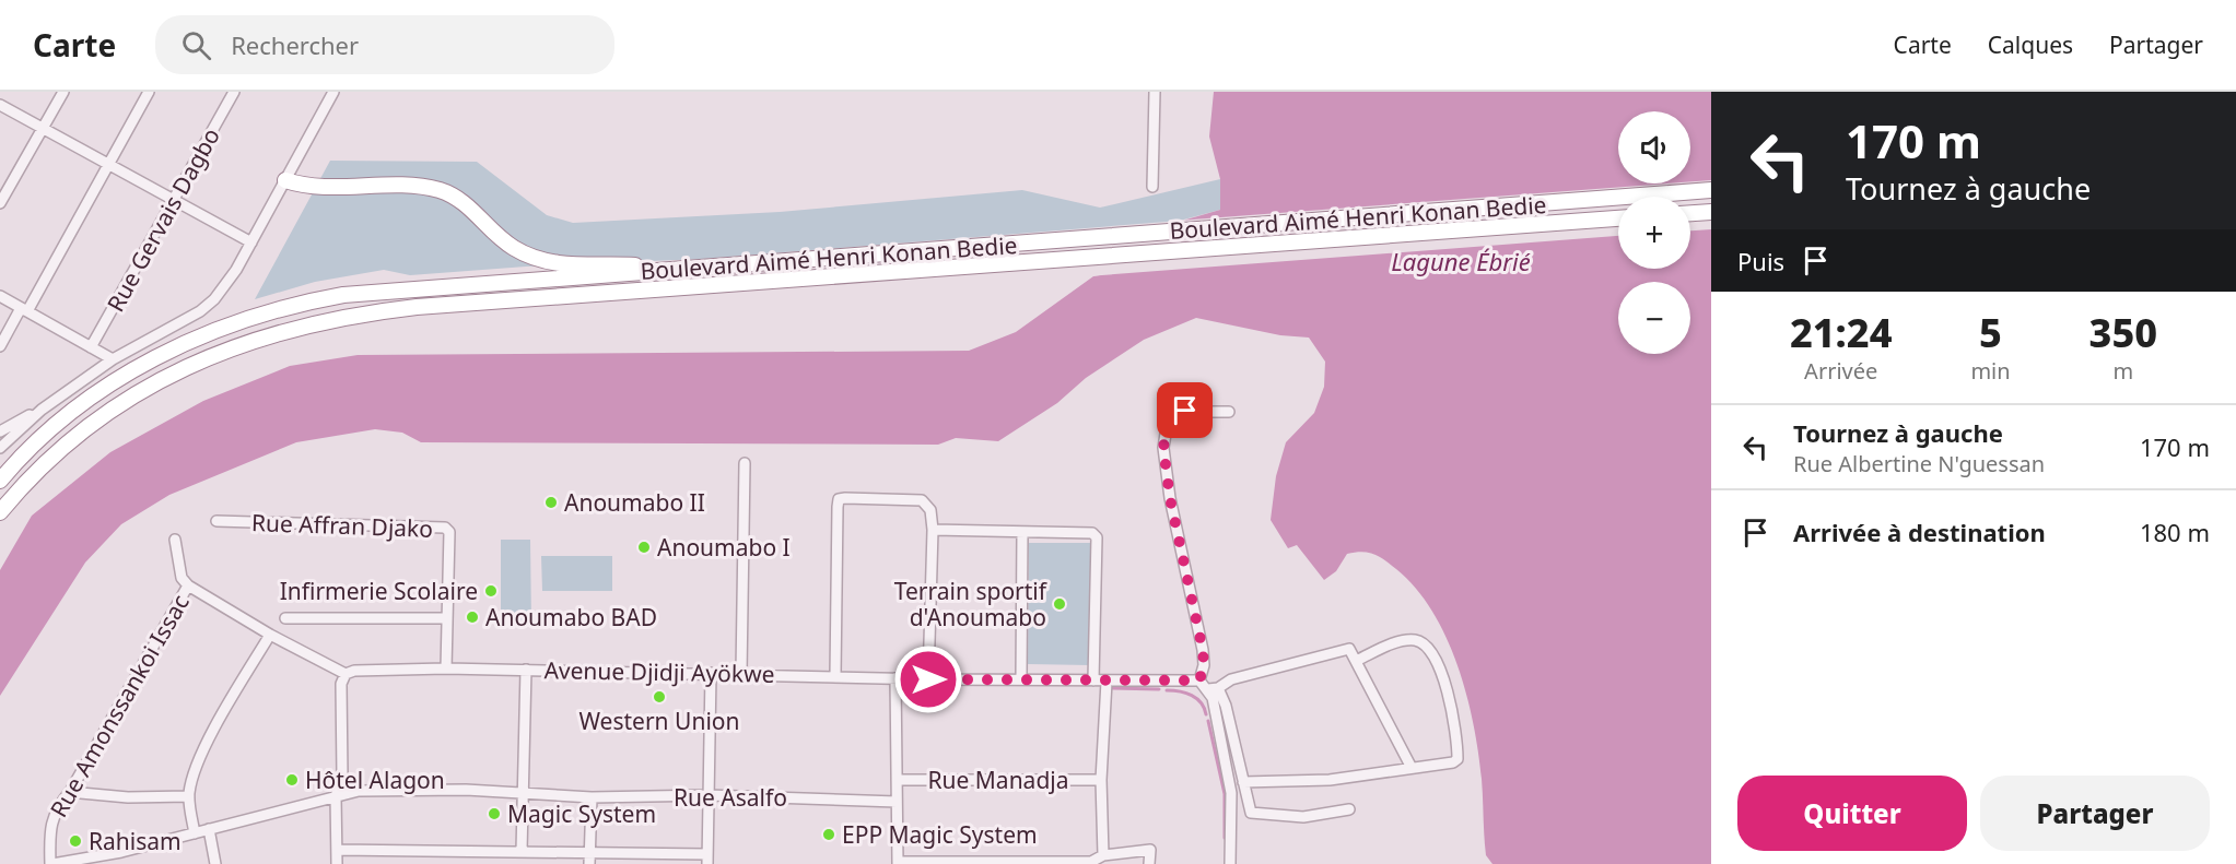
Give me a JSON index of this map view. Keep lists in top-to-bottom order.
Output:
{
  "streets": {
    "highway": ["Boulevard Aimé Henri Konan Bedie"],
    "street": [
      "Rue Gervais Dagbo",
      "Rue Affran Djako",
      "Avenue Djidji Ayökwe",
      "Rue Amonssankoi Issac",
      "Rue Manadja",
      "Rue Asalfo"
    ]
  },
  "crossings": [
    ["Rue Affran Djako", "Avenue Djidji Ayökwe"]
  ],
  "water": ["Lagune Ébrié"],
  "places": [
    "Anoumabo II",
    "Anoumabo I",
    "Infirmerie Scolaire",
    "Terrain sportif d'Anoumabo",
    "Anoumabo BAD",
    "Western Union",
    "Hôtel Alagon",
    "Magic System",
    "EPP Magic System",
    "Rahisam"
  ],
  "page": {
    "header": "Carte",
    "search": "Rechercher",
    "nav": ["Carte", "Calques", "Partager"],
    "turn": ["170 m", "Tournez à gauche"],
    "map_buttons": ["+", "−"],
    "then": "Puis",
    "eta": [
      "21:24",
      "Arrivée",
      "5",
      "min",
      "350",
      "m"
    ],
    "list": [
      {
        "name": "Tournez à gauche",
        "note": "Rue Albertine N'guessan",
        "value": "170 m"
      },
      {
        "name": "Arrivée à destination",
        "value": "180 m"
      }
    ],
    "buttons": ["Quitter", "Partager"]
  }
}
